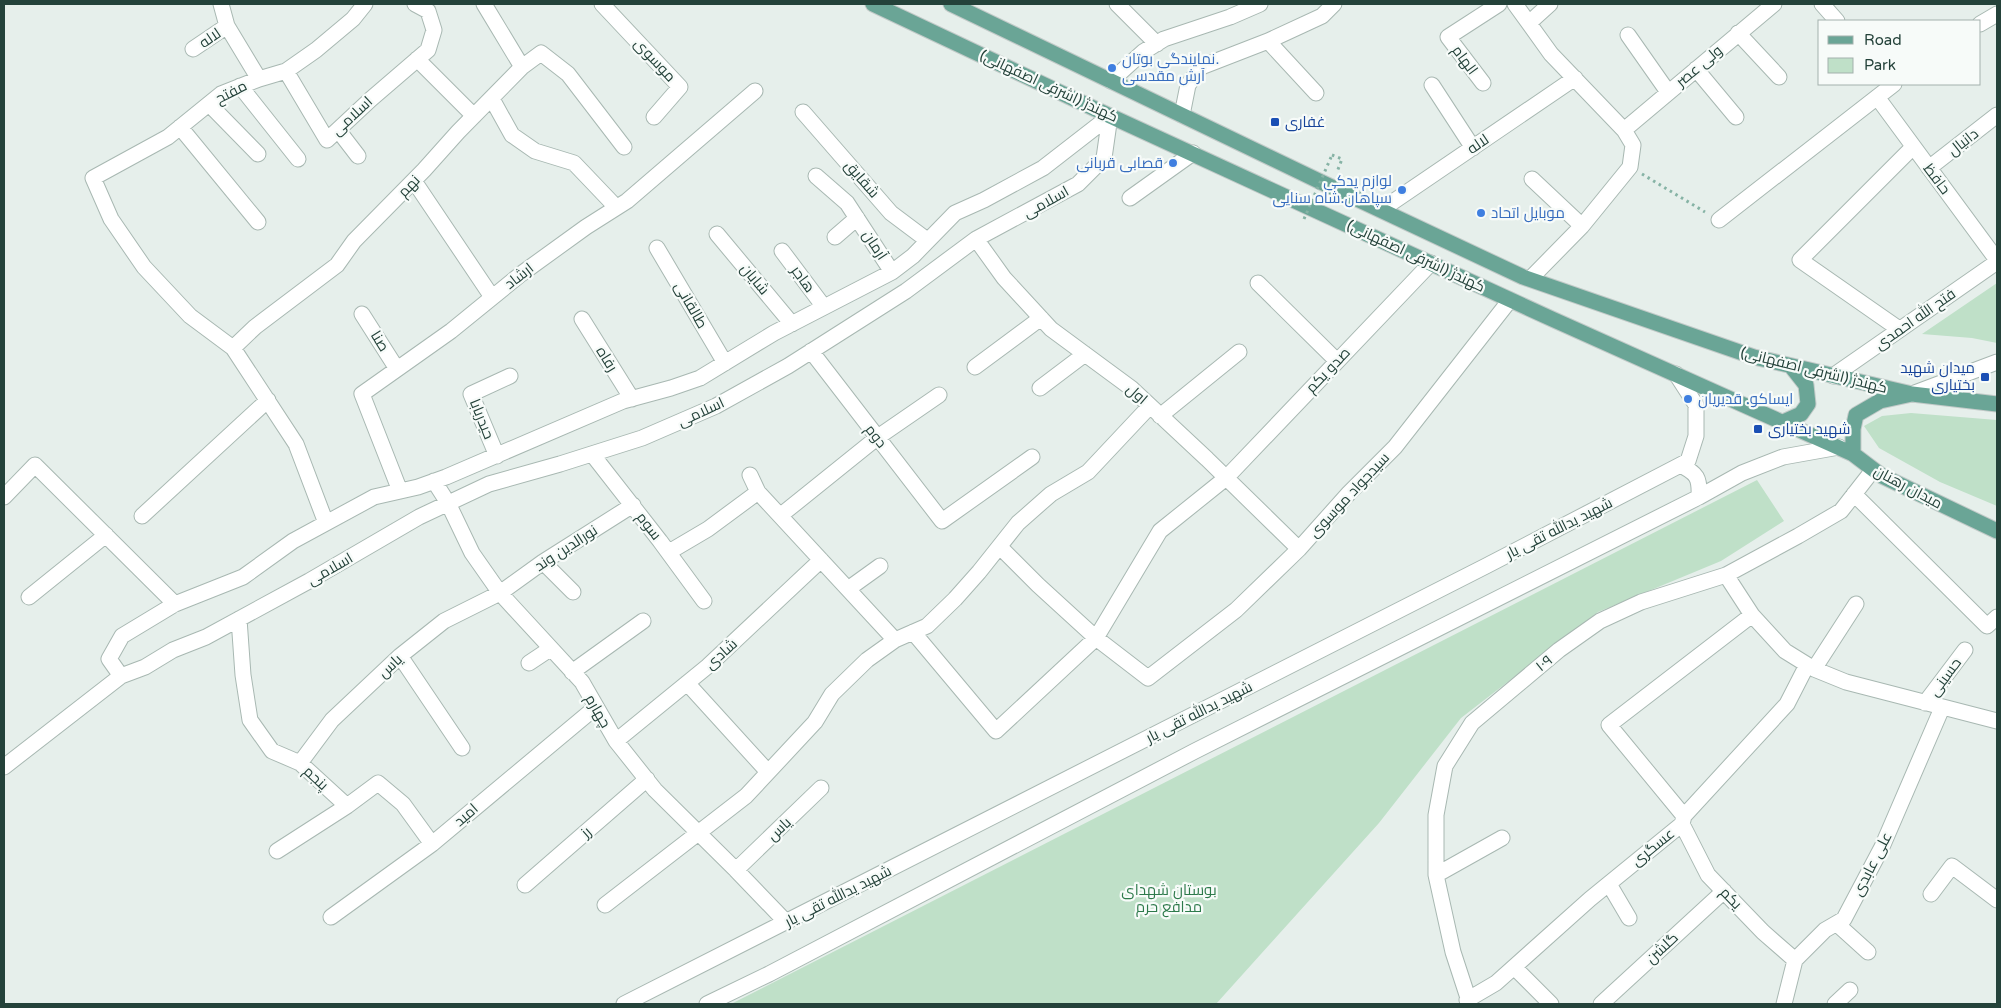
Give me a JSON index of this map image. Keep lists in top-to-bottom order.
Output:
{
  "streets": {
    "main road": ["کهندژ (اشرفی اصفهانی)", "میدان رهنان"],
    "street": [
      "لاله",
      "موسوی",
      "الهام",
      "ولی عصر",
      "مفتح",
      "اسلامی",
      "دانیال",
      "شقایق",
      "حافظ",
      "نهم",
      "آرمان",
      "ارشاد",
      "شایان",
      "هاجر",
      "طالقانی",
      "فتح الله احمدی",
      "صنا",
      "رفاه",
      "صدو یکم",
      "اول",
      "حیدربابا",
      "دوم",
      "سیدجواد موسوی",
      "سوم",
      "شهید یدالله تقی یار",
      "نورالدین وند",
      "شادی",
      "۱۰۹",
      "یاس",
      "حسینی",
      "چهارم",
      "پنجم",
      "امید",
      "رز",
      "عسگری",
      "علی عابدی",
      "یکم",
      "گلشن"
    ]
  },
  "crossings": [
    ["لاله", "کهندژ (اشرفی اصفهانی)"],
    ["کهندژ (اشرفی اصفهانی)", "اسلامی"],
    ["کهندژ (اشرفی اصفهانی)", "فتح الله احمدی"],
    ["کهندژ (اشرفی اصفهانی)", "صدو یکم"],
    ["کهندژ (اشرفی اصفهانی)", "میدان رهنان"],
    ["کهندژ (اشرفی اصفهانی)", "سیدجواد موسوی"],
    ["کهندژ (اشرفی اصفهانی)", "شهید یدالله تقی یار"],
    ["مفتح", "اسلامی"],
    ["مفتح", "نهم"],
    ["اسلامی", "شقایق"],
    ["اسلامی", "آرمان"],
    ["اسلامی", "ارشاد"],
    ["اسلامی", "شایان"],
    ["اسلامی", "هاجر"],
    ["اسلامی", "طالقانی"],
    ["اسلامی", "رفاه"],
    ["اسلامی", "اول"],
    ["اسلامی", "حیدربابا"],
    ["اسلامی", "دوم"],
    ["اسلامی", "سوم"],
    ["اسلامی", "چهارم"],
    ["اسلامی", "پنجم"],
    ["دانیال", "حافظ"],
    ["حافظ", "فتح الله احمدی"],
    ["ارشاد", "صنا"],
    ["صدو یکم", "اول"],
    ["صدو یکم", "سیدجواد موسوی"],
    ["اول", "سیدجواد موسوی"],
    ["میدان رهنان", "۱۰۹"],
    ["سوم", "نورالدین وند"],
    ["شهید یدالله تقی یار", "چهارم"],
    ["نورالدین وند", "یاس"],
    ["نورالدین وند", "چهارم"],
    ["شادی", "چهارم"],
    ["۱۰۹", "عسگری"],
    ["یاس", "چهارم"],
    ["یاس", "پنجم"],
    ["چهارم", "امید"],
    ["چهارم", "رز"],
    ["عسگری", "یکم"],
    ["علی عابدی", "یکم"],
    ["یکم", "گلشن"]
  ],
  "parks": ["بوستان شهدای مدافع حرم"],
  "places": {
    "other": [
      "نمایندگی بوتان. آرش مقدسی",
      "قصابی قربانی",
      "لوازم یدکی سپاهان.شاه سنایی",
      "موبایل اتحاد",
      "ایساکو. قدیریان"
    ],
    "transit": ["غفاری", "میدان شهید بختیاری", "شهید بختیاری"]
  },
  "legend": ["Road", "Park"]
}
